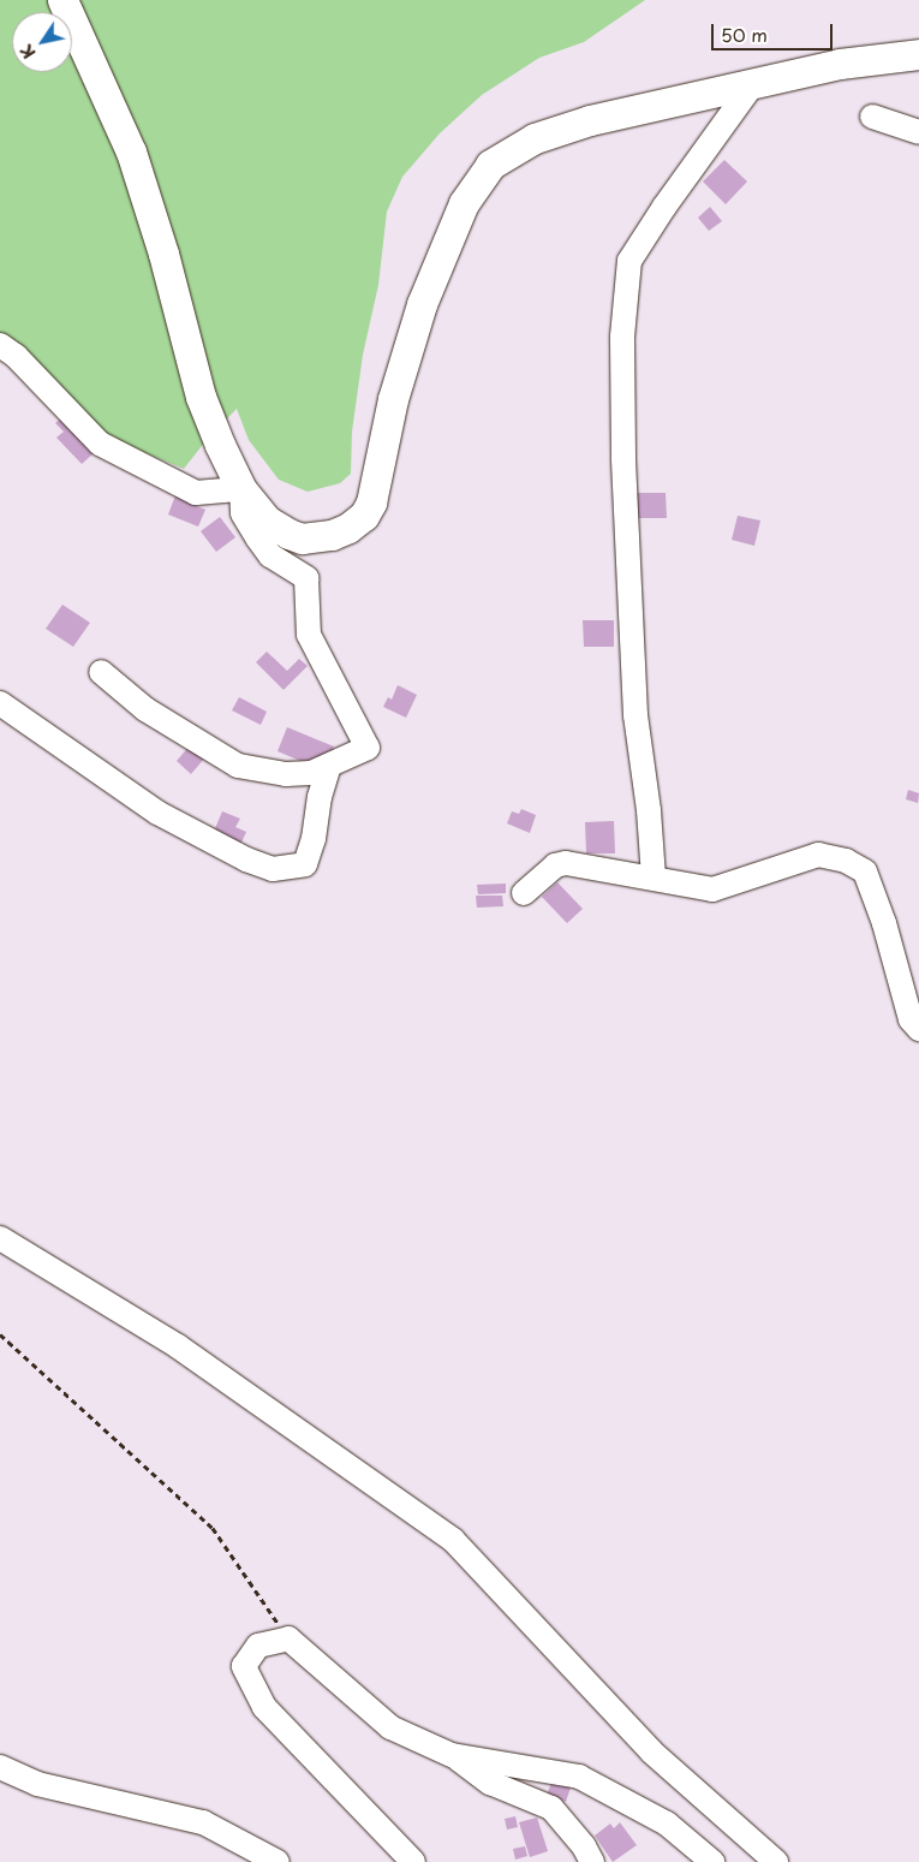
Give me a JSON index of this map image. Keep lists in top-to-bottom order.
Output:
{
  "scale_bar": "50 m",
  "north": "bottom left"
}
